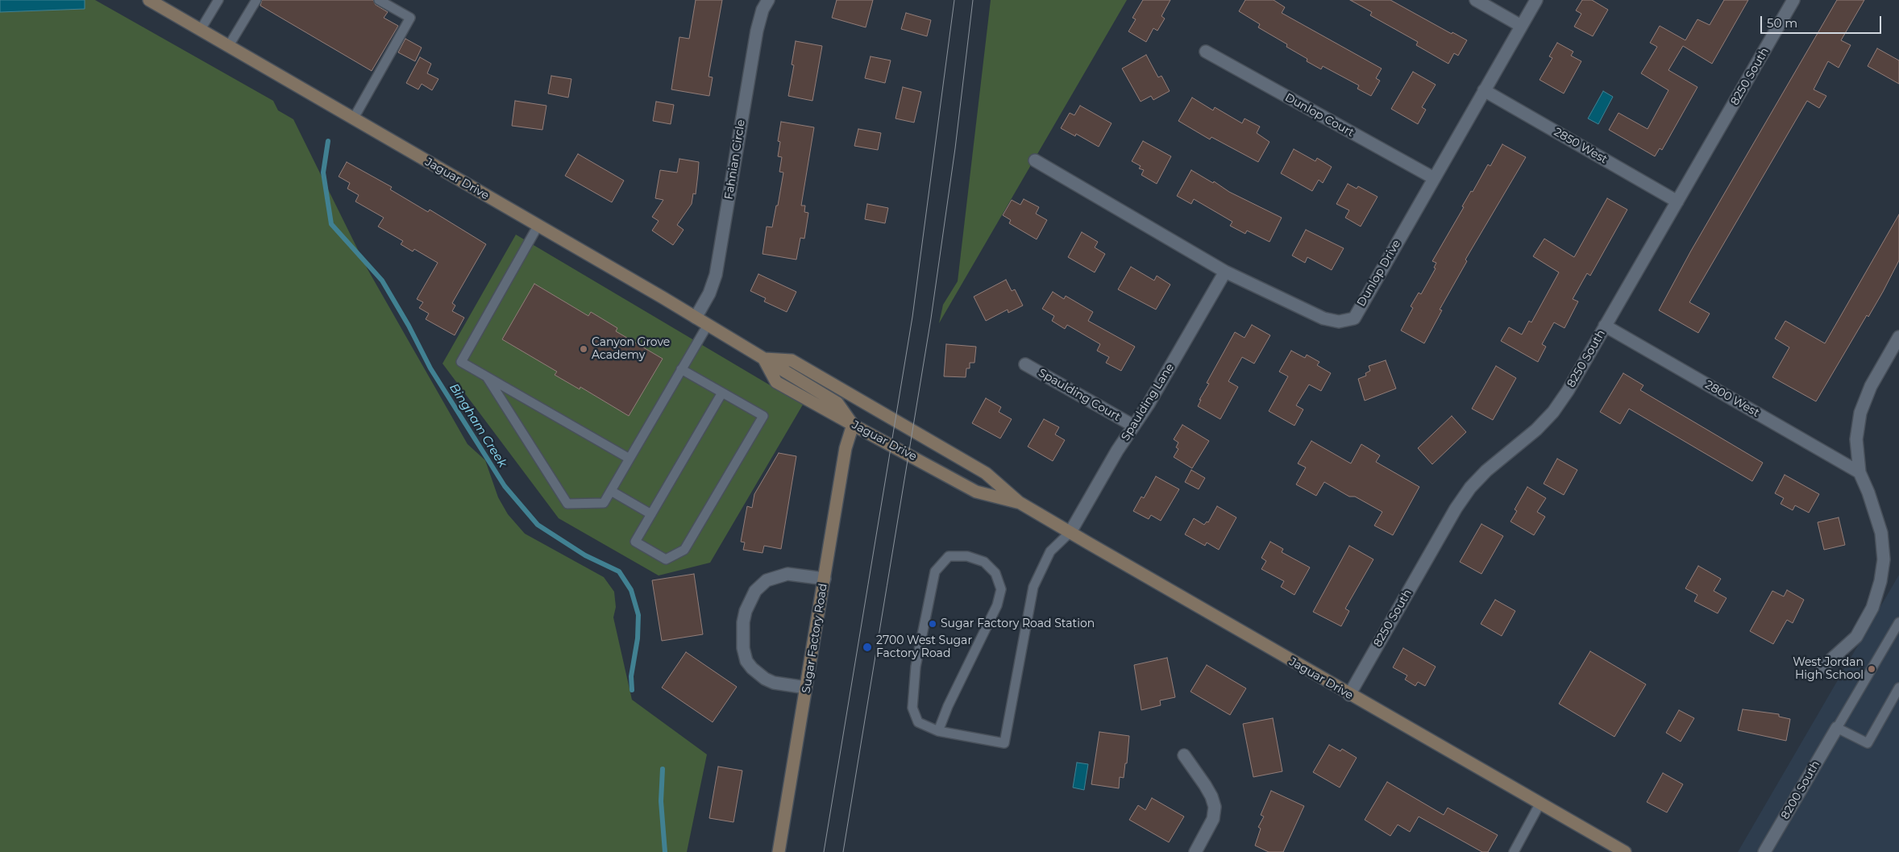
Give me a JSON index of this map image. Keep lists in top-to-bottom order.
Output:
{
  "streets": {
    "main road": ["Jaguar Drive", "Sugar Factory Road"],
    "street": [
      "8250 South",
      "Dunlop Court",
      "2850 West",
      "Fahnian Circle",
      "Dunlop Drive",
      "Spaulding Court",
      "2800 West",
      "Spaulding Lane",
      "8200 South"
    ]
  },
  "crossings": [
    ["8250 South", "2850 West"],
    ["8250 South", "Jaguar Drive"],
    ["8250 South", "2800 West"],
    ["Dunlop Court", "Dunlop Drive"],
    ["2850 West", "Dunlop Drive"],
    ["Fahnian Circle", "Jaguar Drive"],
    ["Jaguar Drive", "Spaulding Lane"],
    ["Jaguar Drive", "Sugar Factory Road"],
    ["Dunlop Drive", "Spaulding Lane"],
    ["Spaulding Court", "Spaulding Lane"]
  ],
  "water": ["Bingham Creek"],
  "places": [
    "Canyon Grove Academy",
    "Sugar Factory Road Station",
    "2700 West Sugar Factory Road",
    "West Jordan High School"
  ],
  "scale_bar": "50 m"
}
